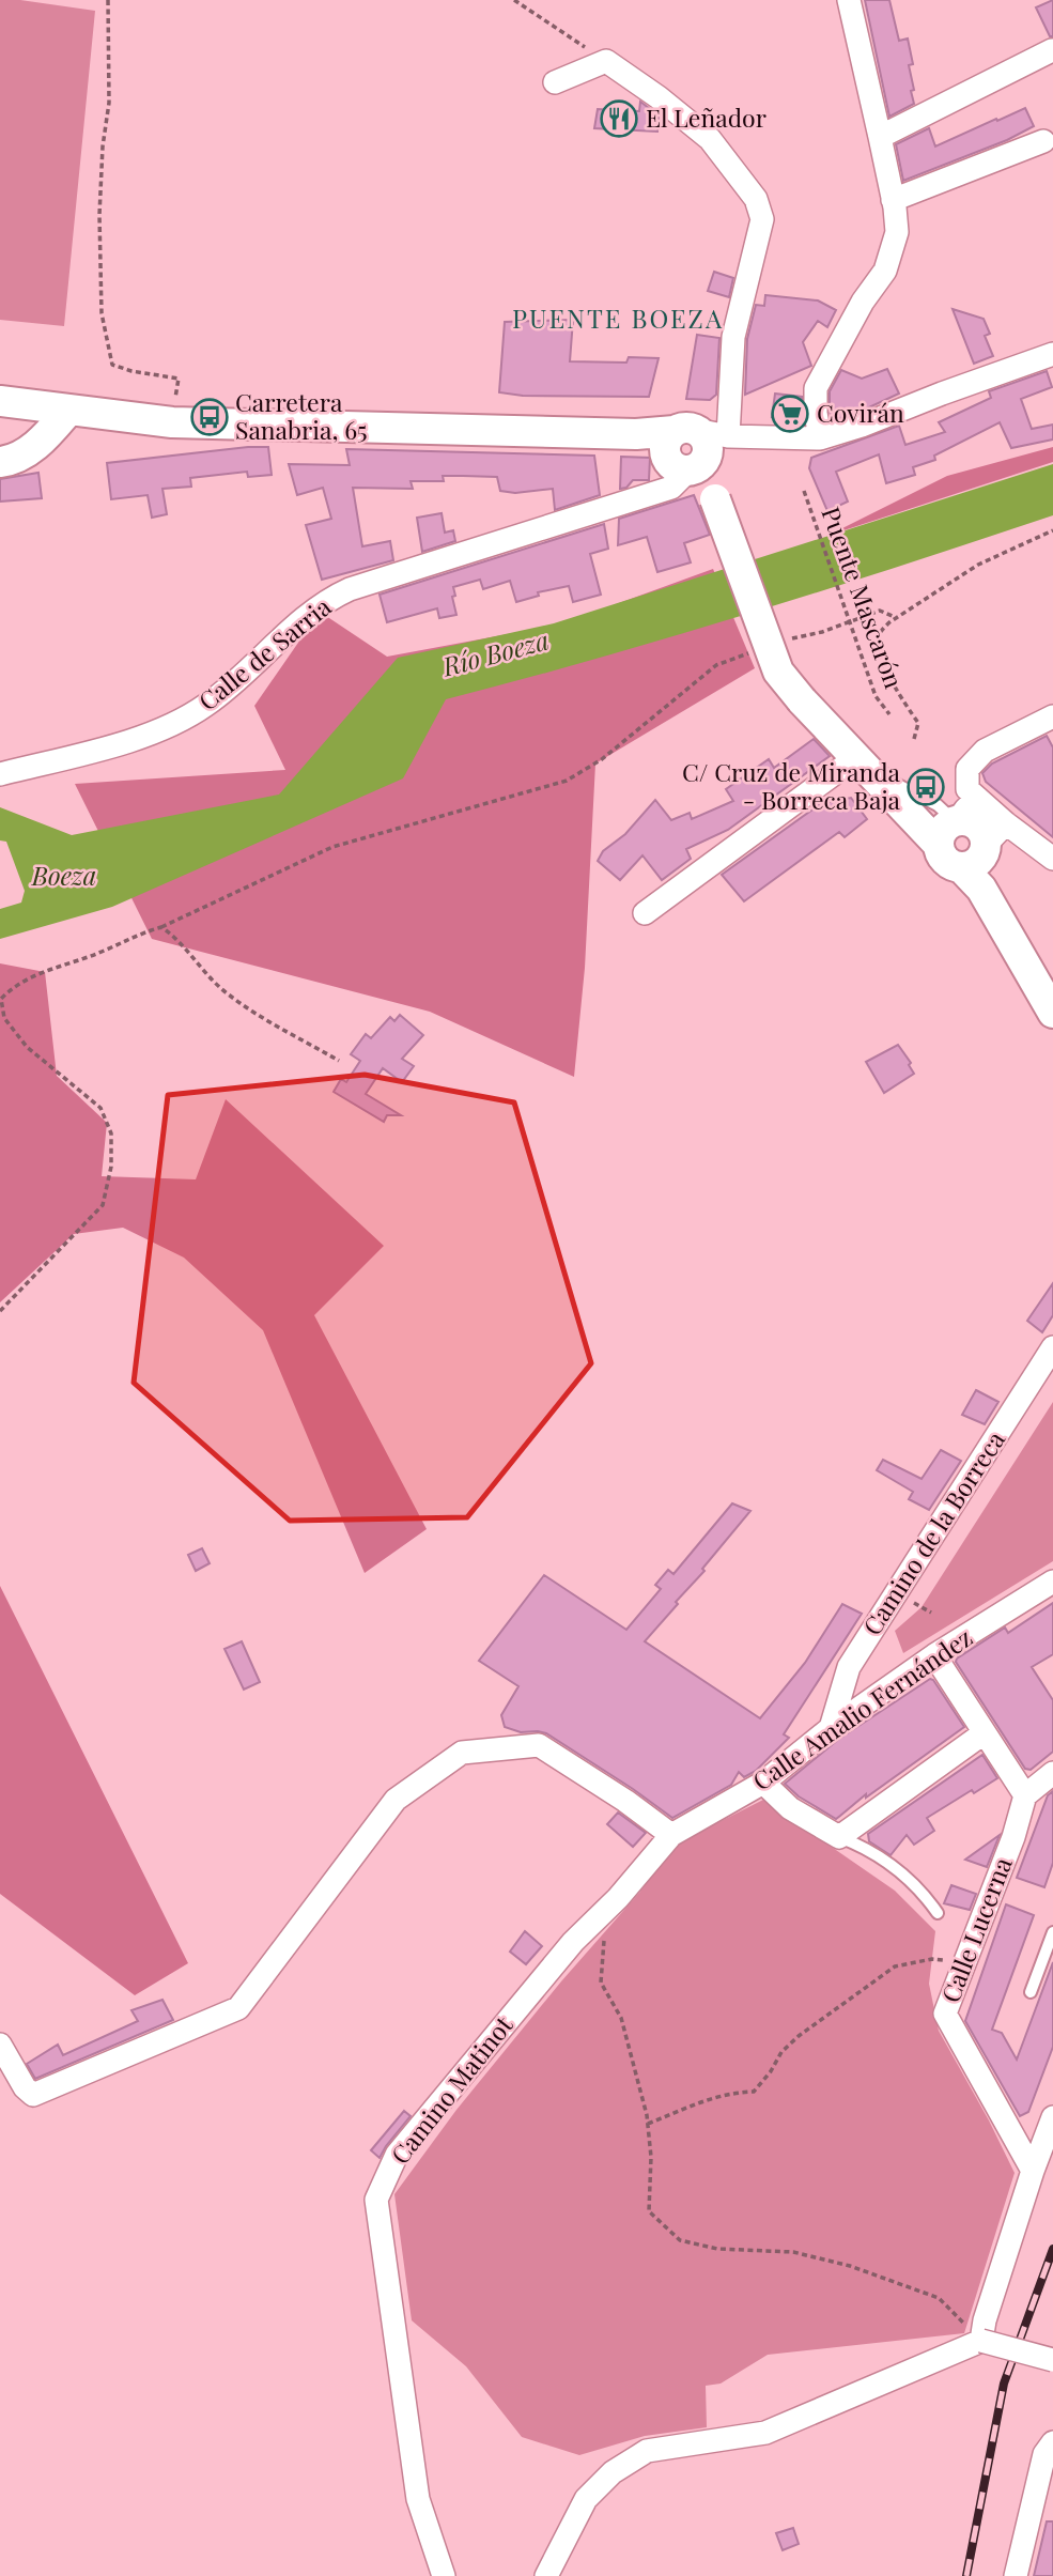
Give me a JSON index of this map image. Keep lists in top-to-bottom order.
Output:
{
  "streets": {
    "street": [
      "Calle de Sarria",
      "Camino de la Borreca",
      "Calle Amalio Fernández",
      "Calle Lucerna",
      "Camino Matinot"
    ],
    "path": ["Puente Mascarón"]
  },
  "crossings": [
    ["Camino de la Borreca", "Calle Amalio Fernández"],
    ["Calle Amalio Fernández", "Camino Matinot"]
  ],
  "districts": ["PUENTE BOEZA"],
  "water": ["Río Boeza", "Boeza"],
  "places": {
    "restaurant": ["El Leñador"],
    "supermarket": ["Covirán"],
    "bus stop": ["Carretera Sanabria, 65", "C/ Cruz de Miranda - Borreca Baja"]
  }
}
